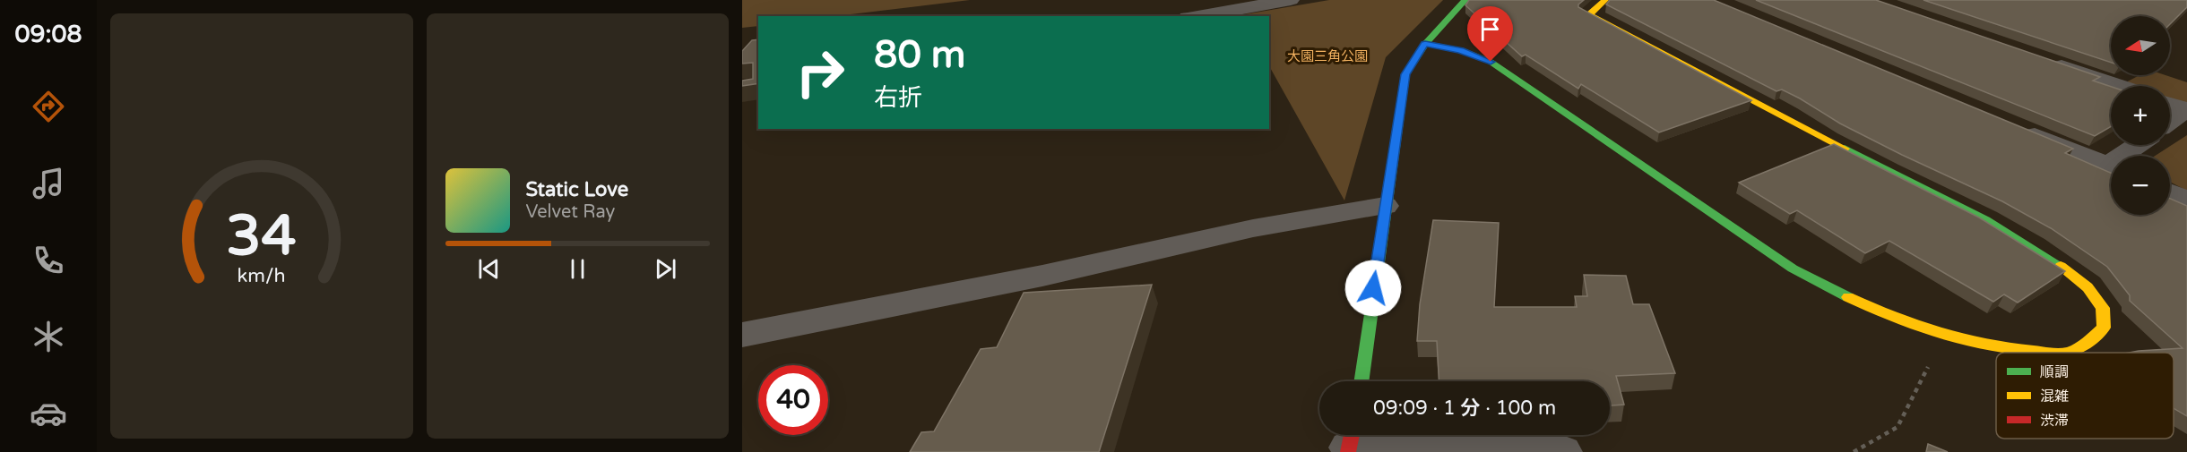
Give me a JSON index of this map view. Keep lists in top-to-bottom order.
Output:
{
  "parks": ["大園三角公園"],
  "legend": ["順調", "混雑", "渋滞"],
  "north": "left",
  "page": {
    "tabs": "09:08",
    "map_buttons": ["+", "−"],
    "turn": ["80 m", "右折"],
    "song": ["Static Love", "Velvet Ray"],
    "limit": "40",
    "trip": "09:09 · 1 分 · 100 m",
    "gauge": ["34", "km/h"]
  }
}
